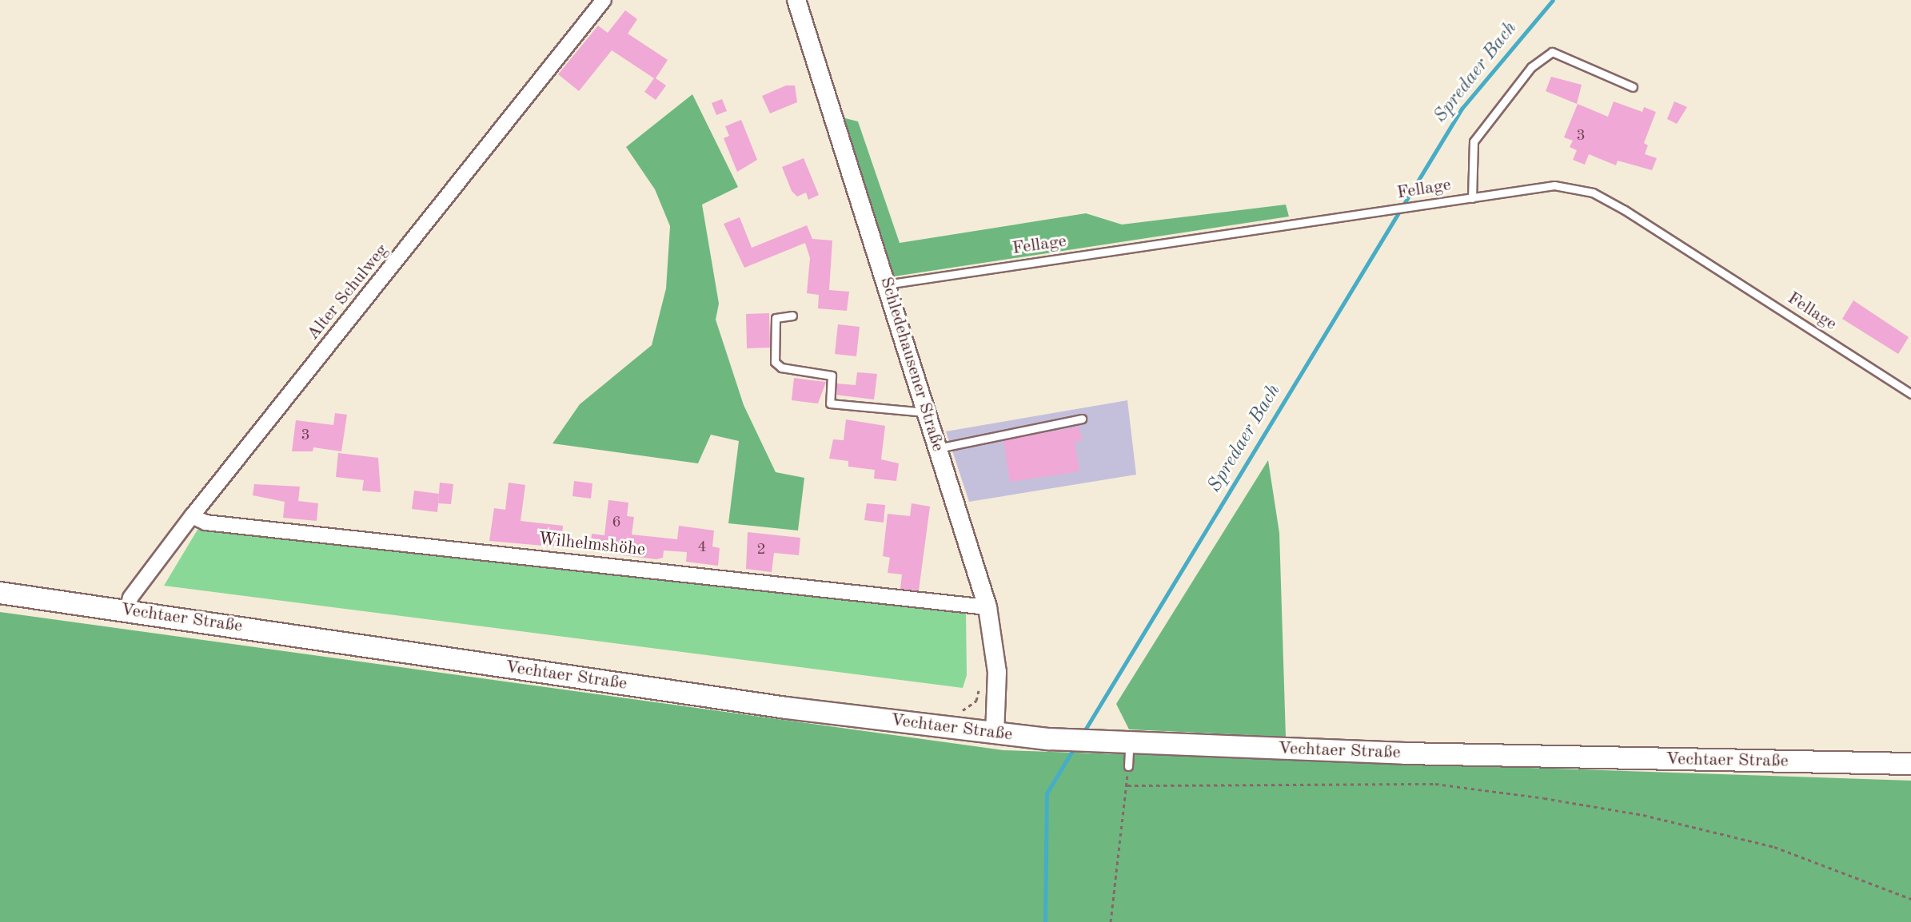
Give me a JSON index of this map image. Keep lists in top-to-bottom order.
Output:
{
  "streets": {
    "main road": ["Vechtaer Straße"],
    "street": ["Alter Schulweg", "Schledehausener Straße", "Wilhelmshöhe"],
    "lane": ["Fellage"]
  },
  "crossings": [
    ["Fellage", "Schledehausener Straße"],
    ["Alter Schulweg", "Wilhelmshöhe"],
    ["Alter Schulweg", "Vechtaer Straße"],
    ["Schledehausener Straße", "Wilhelmshöhe"],
    ["Schledehausener Straße", "Vechtaer Straße"]
  ],
  "water": ["Spredaer Bach"],
  "house_numbers": [
    "3",
    "3",
    "6",
    "4",
    "2"
  ]
}
